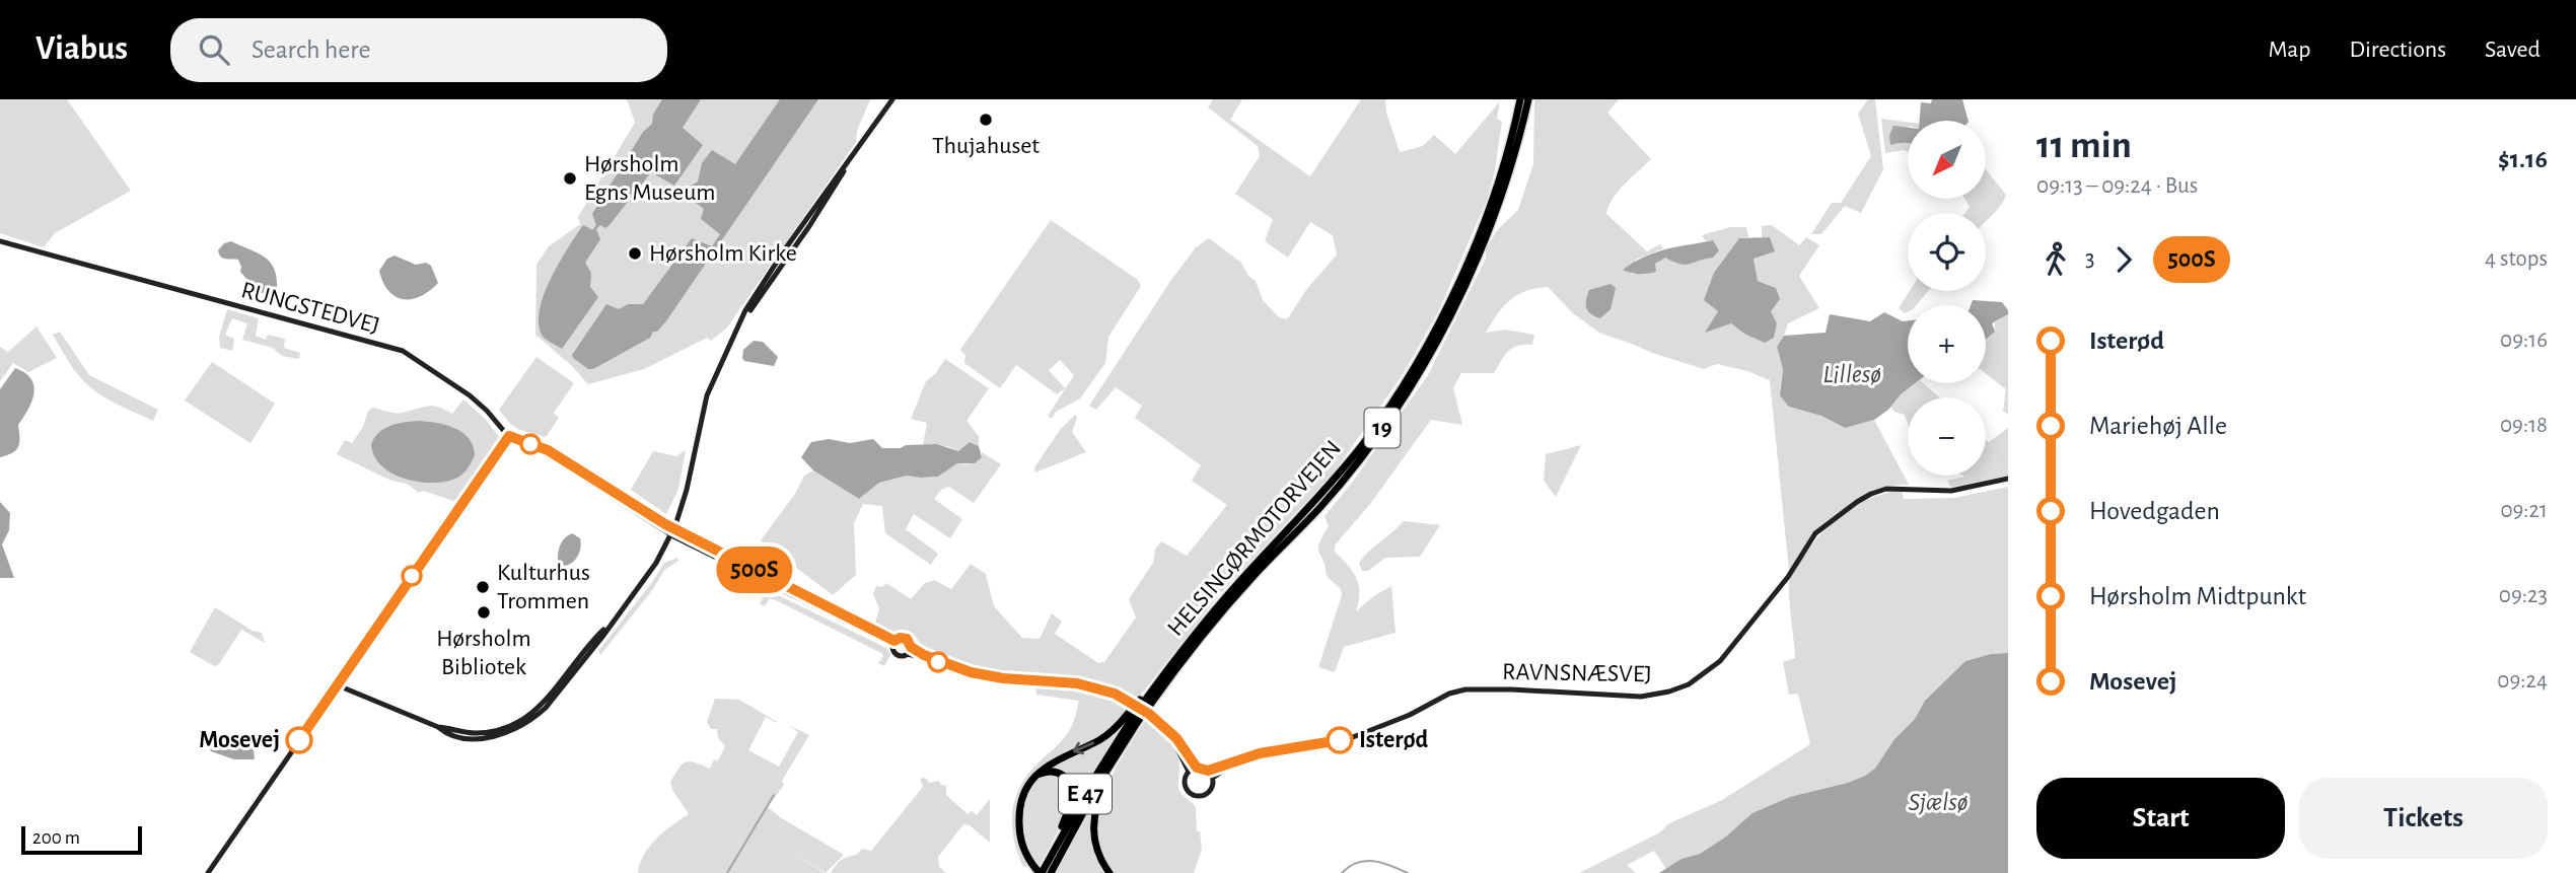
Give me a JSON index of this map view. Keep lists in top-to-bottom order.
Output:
{
  "streets": {
    "highway": ["19", "HELSINGØRMOTORVEJEN", "E 47"],
    "main road": ["RUNGSTEDVEJ", "RAVNSNÆSVEJ"]
  },
  "crossings": [
    ["19", "HELSINGØRMOTORVEJEN"]
  ],
  "water": ["Lillesø", "Sjælsø"],
  "places": [
    "Thujahuset",
    "Hørsholm Egns Museum",
    "Hørsholm Kirke",
    "Kulturhus Trommen",
    "Hørsholm Bibliotek",
    "Mosevej",
    "Isterød"
  ],
  "lines": ["bus line 500S"],
  "scale_bar": "200 m",
  "north": "bottom left",
  "page": {
    "header": "Viabus",
    "search": "Search here",
    "nav": ["Map", "Directions", "Saved"],
    "on_map": "500S",
    "heading": ["11 min", "09:13 – 09:24 · Bus", "$1.16"],
    "map_buttons": ["+", "−"],
    "legs": ["3", "500S", "4 stops"],
    "list": [
      {
        "name": "Isterød",
        "value": "09:16"
      },
      {
        "name": "Mariehøj Alle",
        "value": "09:18"
      },
      {
        "name": "Hovedgaden",
        "value": "09:21"
      },
      {
        "name": "Hørsholm Midtpunkt",
        "value": "09:23"
      },
      {
        "name": "Mosevej",
        "value": "09:24"
      }
    ],
    "buttons": ["Start", "Tickets"],
    "scale": "200 m"
  }
}
